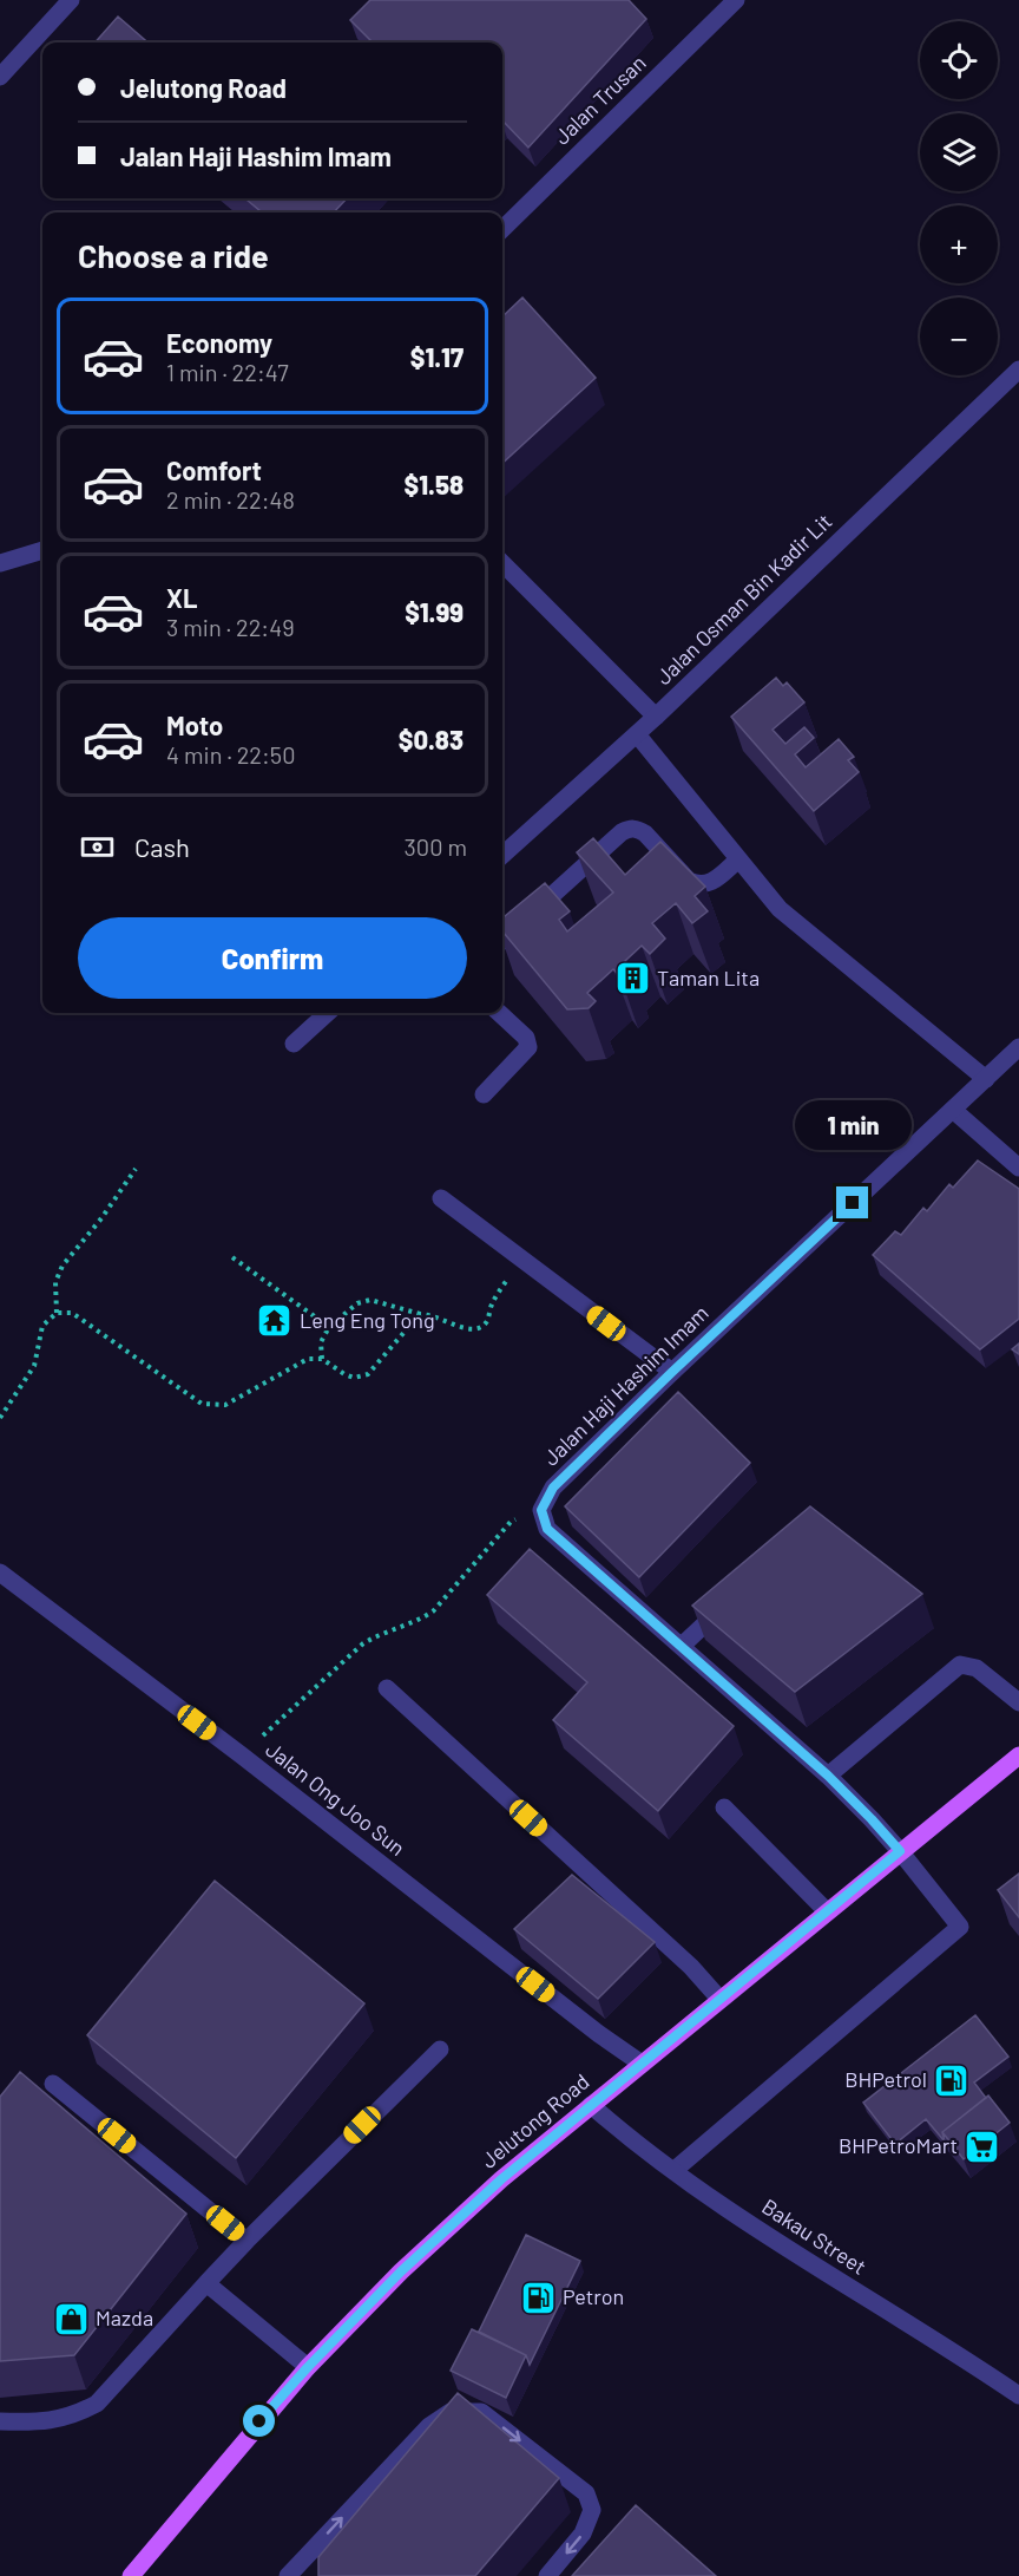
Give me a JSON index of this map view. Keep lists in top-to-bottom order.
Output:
{
  "streets": {
    "main road": ["Jelutong Road"],
    "street": [
      "Jalan Trusan",
      "Jalan Osman Bin Kadir Lit",
      "Jalan Haji Hashim Imam",
      "Jalan Ong Joo Sun",
      "Bakau Street"
    ]
  },
  "crossings": [
    ["Jalan Ong Joo Sun", "Jelutong Road"],
    ["Jelutong Road", "Bakau Street"]
  ],
  "places": {
    "building": ["Taman Lita"],
    "temple": ["Leng Eng Tong"],
    "fuel station": ["BHPetrol", "Petron"],
    "supermarket": ["BHPetroMart"],
    "shop": ["Mazda"]
  },
  "page": {
    "map_buttons": ["+", "−"],
    "banner": ["Jelutong Road", "Jalan Haji Hashim Imam"],
    "heading": "Choose a ride",
    "list": [
      {
        "name": "Economy",
        "note": "1 min · 22:47",
        "value": "$1.17"
      },
      {
        "name": "Comfort",
        "note": "2 min · 22:48",
        "value": "$1.58"
      },
      {
        "name": "XL",
        "note": "3 min · 22:49",
        "value": "$1.99"
      },
      {
        "name": "Moto",
        "note": "4 min · 22:50",
        "value": "$0.83"
      }
    ],
    "pay": ["Cash", "300 m"],
    "buttons": "Confirm",
    "bubble": "1 min"
  }
}
